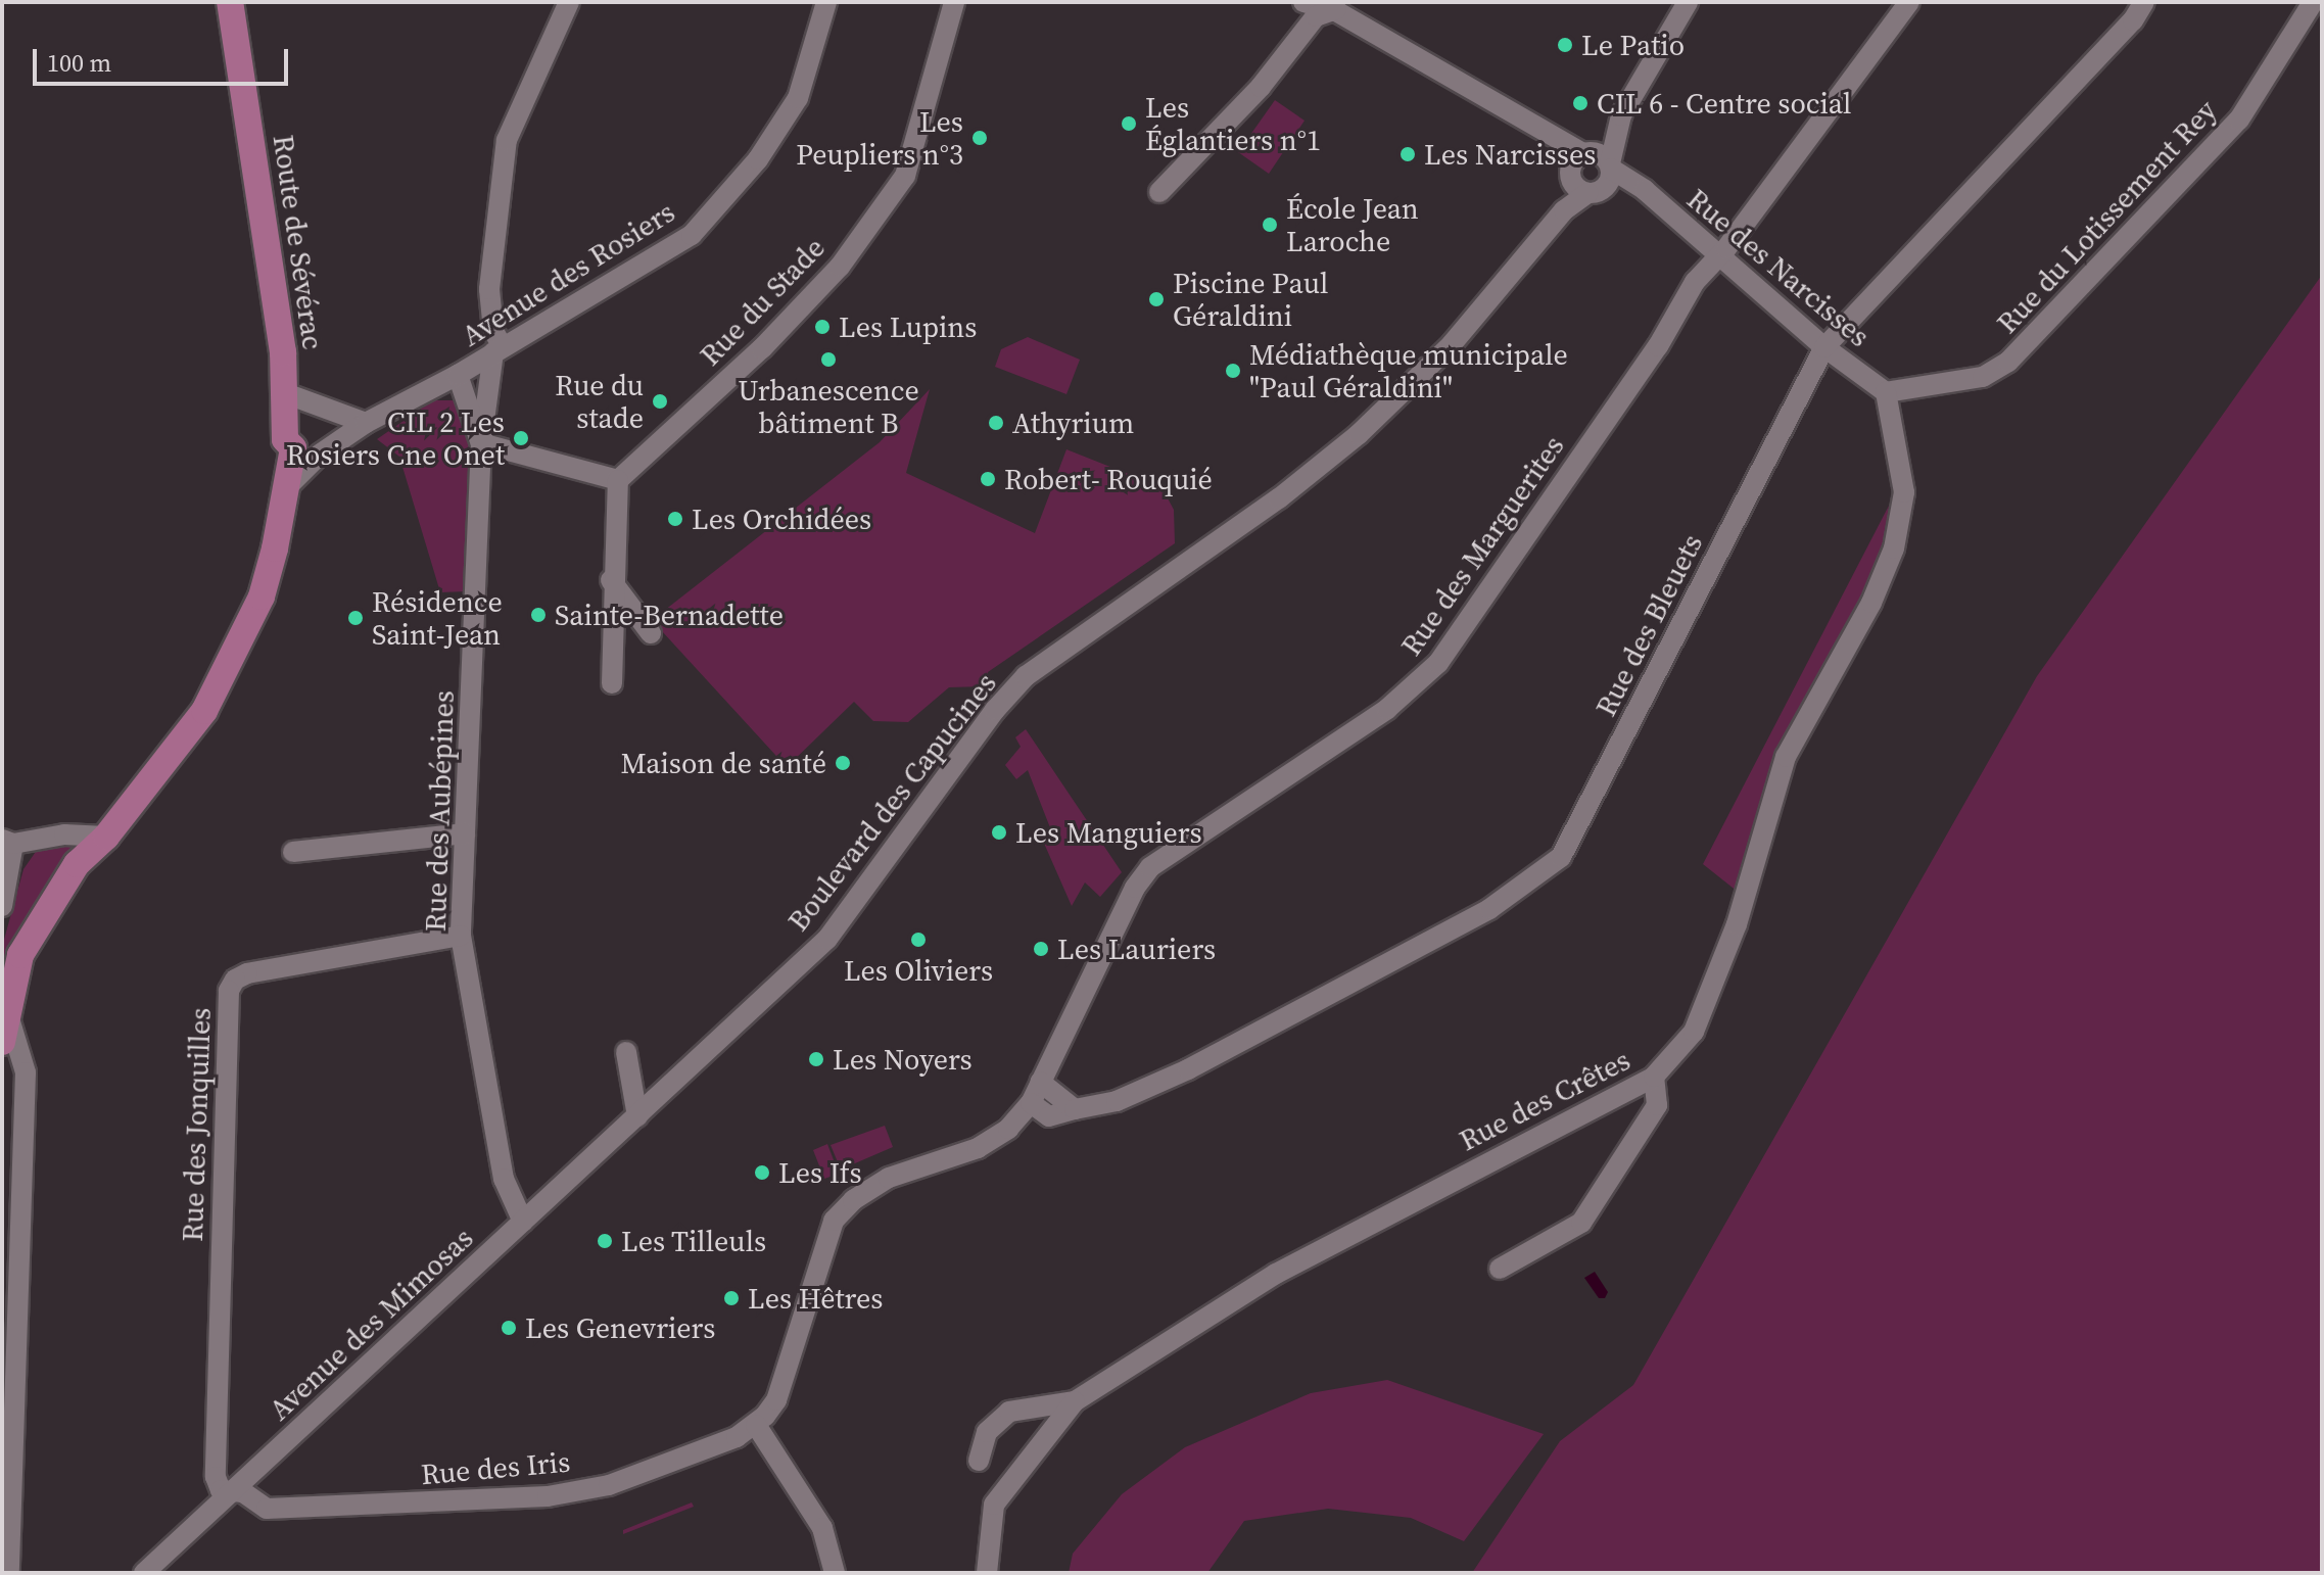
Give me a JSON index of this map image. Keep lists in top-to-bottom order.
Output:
{
  "streets": {
    "main road": ["Route de Sévérac"],
    "street": [
      "Rue du Lotissement Rey",
      "Rue des Narcisses",
      "Avenue des Rosiers",
      "Rue du Stade",
      "Rue des Marguerites",
      "Rue des Bleuets",
      "Boulevard des Capucines",
      "Rue des Aubépines",
      "Rue des Crêtes",
      "Rue des Jonquilles",
      "Avenue des Mimosas",
      "Rue des Iris"
    ]
  },
  "crossings": [
    ["Rue du Lotissement Rey", "Rue des Narcisses"],
    ["Rue du Lotissement Rey", "Rue des Crêtes"],
    ["Route de Sévérac", "Avenue des Rosiers"],
    ["Rue des Narcisses", "Rue des Marguerites"],
    ["Rue des Narcisses", "Rue des Bleuets"],
    ["Rue des Narcisses", "Boulevard des Capucines"],
    ["Rue des Narcisses", "Rue des Crêtes"],
    ["Avenue des Rosiers", "Rue des Aubépines"],
    ["Rue des Marguerites", "Rue des Bleuets"],
    ["Boulevard des Capucines", "Avenue des Mimosas"],
    ["Rue des Aubépines", "Rue des Jonquilles"],
    ["Rue des Aubépines", "Avenue des Mimosas"],
    ["Rue des Jonquilles", "Avenue des Mimosas"],
    ["Rue des Jonquilles", "Rue des Iris"],
    ["Avenue des Mimosas", "Rue des Iris"]
  ],
  "places": [
    "Le Patio",
    "CIL 6 - Centre social",
    "Les Églantiers n°1",
    "Les Peupliers n°3",
    "Les Narcisses",
    "École Jean Laroche",
    "Piscine Paul Géraldini",
    "Les Lupins",
    "Urbanescence bâtiment B",
    "Médiathèque municipale \"Paul Géraldini\"",
    "Rue du stade",
    "Athyrium",
    "CIL 2 Les Rosiers Cne Onet",
    "Robert- Rouquié",
    "Les Orchidées",
    "Sainte-Bernadette",
    "Résidence Saint-Jean",
    "Maison de santé",
    "Les Manguiers",
    "Les Oliviers",
    "Les Lauriers",
    "Les Noyers",
    "Les Ifs",
    "Les Tilleuls",
    "Les Hêtres",
    "Les Genevriers"
  ],
  "scale_bar": "100 m"
}
